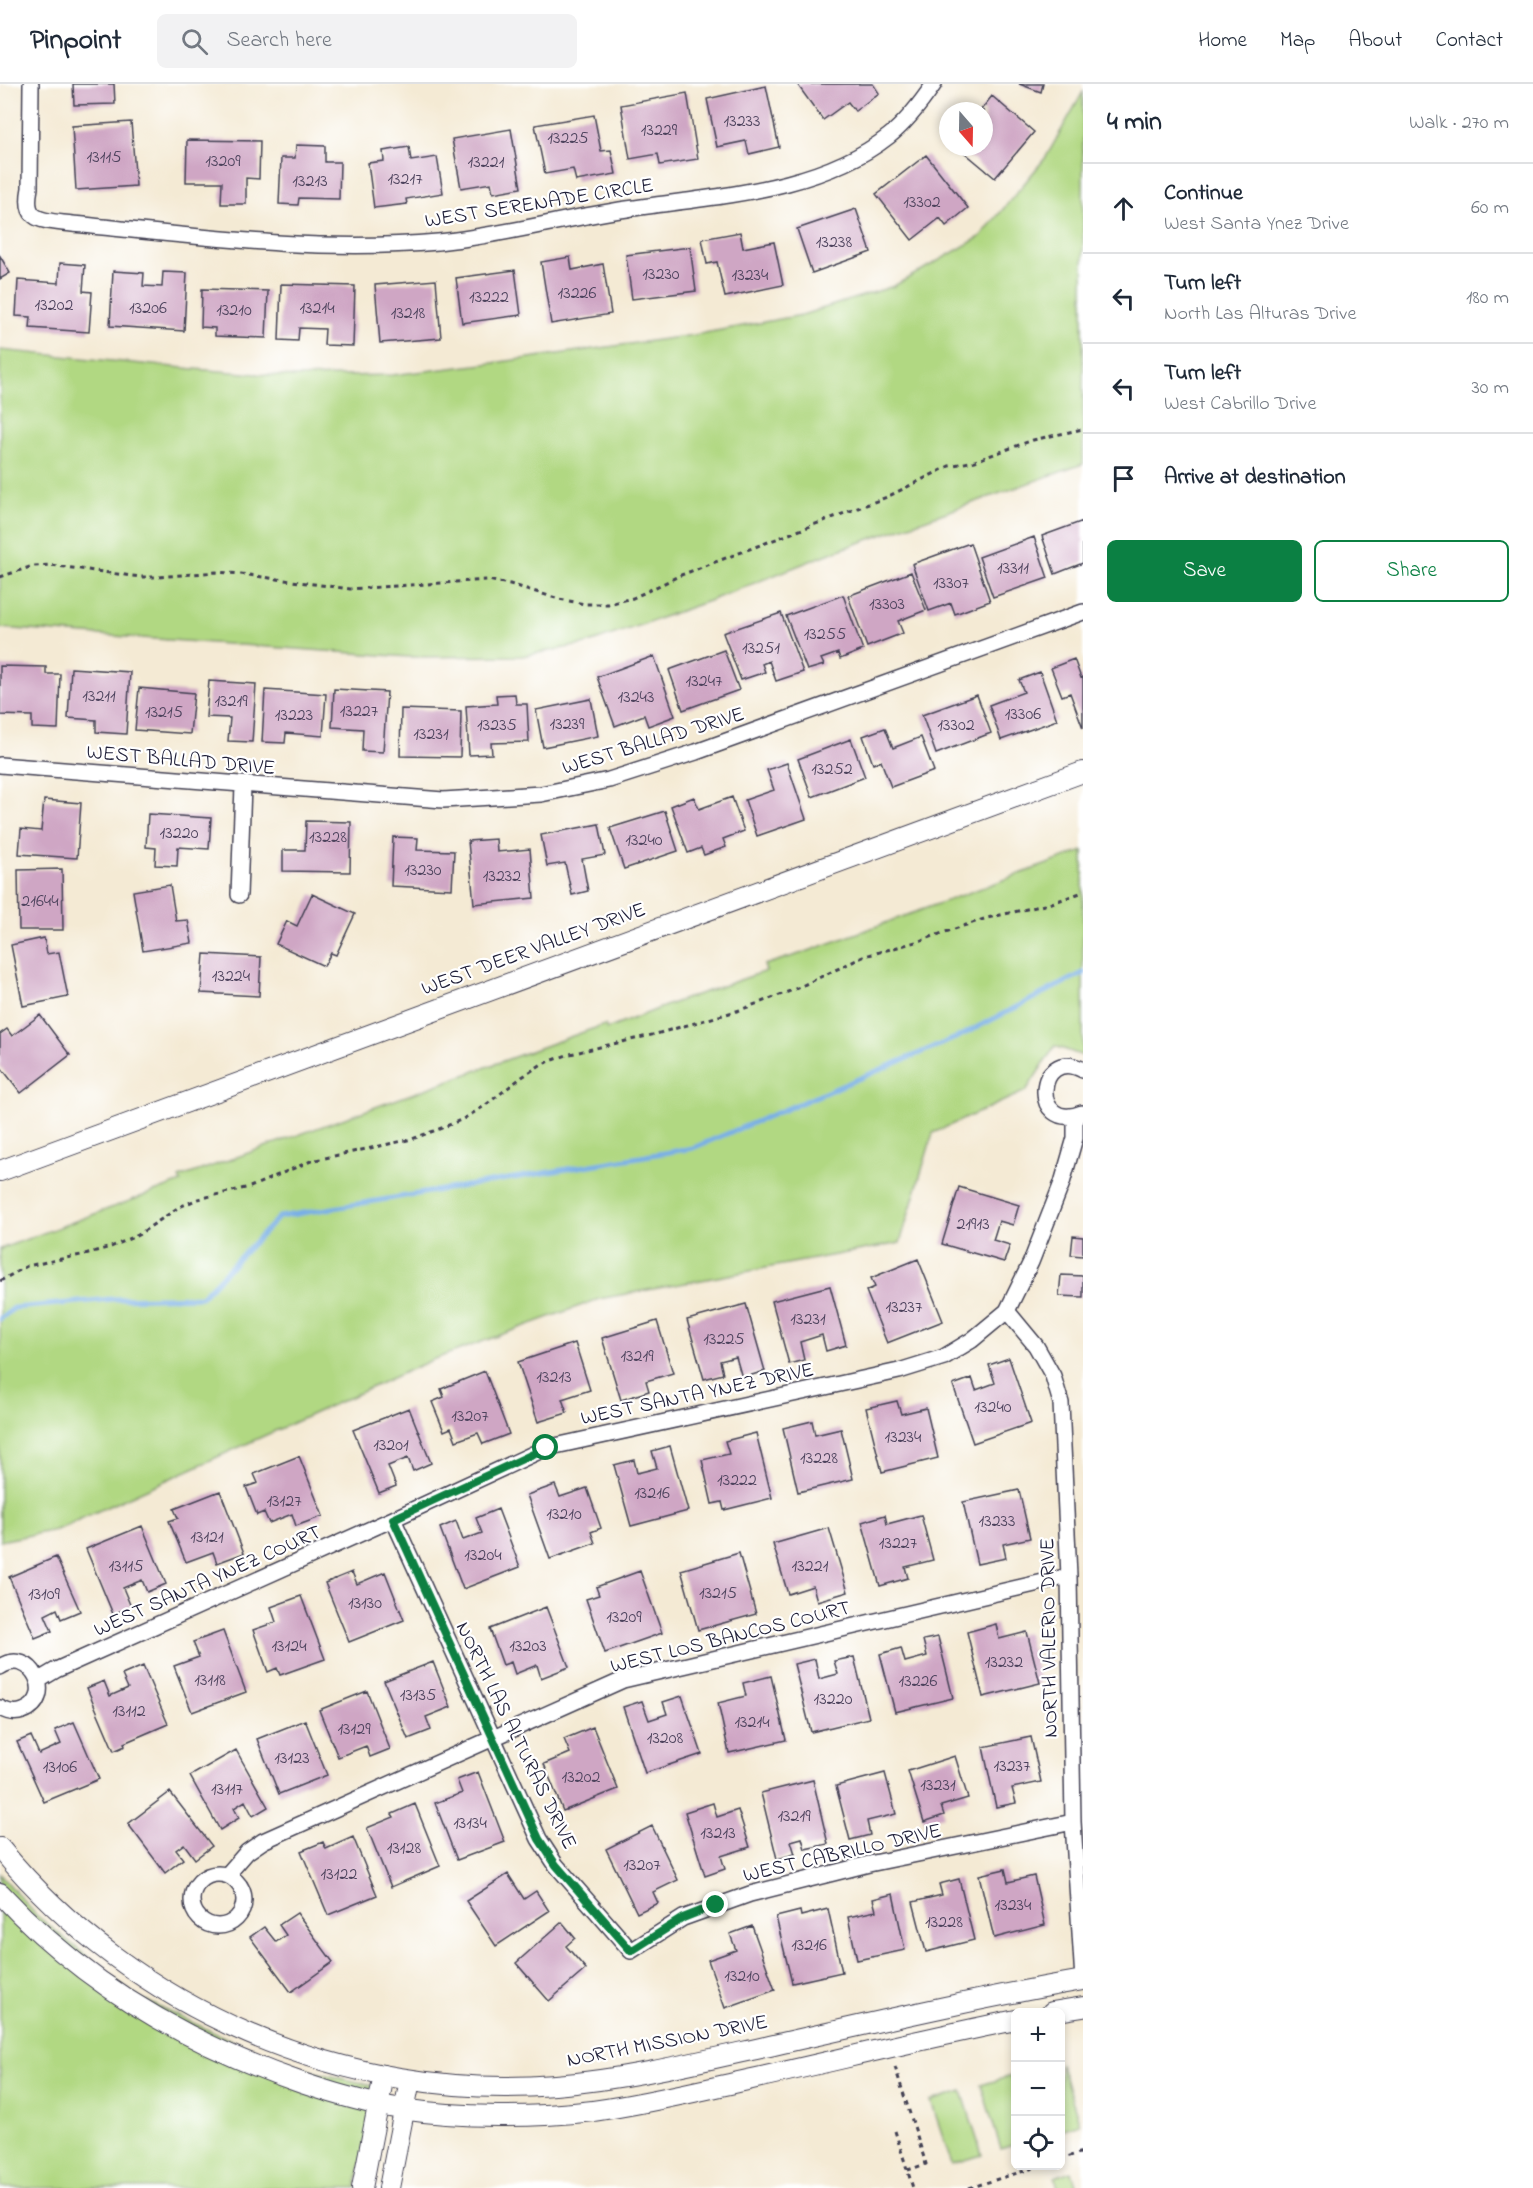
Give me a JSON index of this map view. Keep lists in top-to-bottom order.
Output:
{
  "streets": {
    "street": [
      "WEST SERENADE CIRCLE",
      "WEST BALLAD DRIVE",
      "WEST DEER VALLEY DRIVE",
      "WEST SANTA YNEZ DRIVE",
      "WEST SANTA YNEZ COURT",
      "WEST LOS BANCOS COURT",
      "NORTH VALERIO DRIVE",
      "NORTH LAS ALTURAS DRIVE",
      "WEST CABRILLO DRIVE",
      "NORTH MISSION DRIVE"
    ]
  },
  "crossings": [
    ["WEST SANTA YNEZ DRIVE", "WEST SANTA YNEZ COURT"],
    ["WEST SANTA YNEZ DRIVE", "NORTH VALERIO DRIVE"],
    ["WEST SANTA YNEZ DRIVE", "NORTH LAS ALTURAS DRIVE"],
    ["WEST SANTA YNEZ COURT", "NORTH LAS ALTURAS DRIVE"],
    ["WEST LOS BANCOS COURT", "NORTH VALERIO DRIVE"],
    ["WEST LOS BANCOS COURT", "NORTH LAS ALTURAS DRIVE"],
    ["NORTH VALERIO DRIVE", "WEST CABRILLO DRIVE"],
    ["NORTH VALERIO DRIVE", "NORTH MISSION DRIVE"],
    ["NORTH LAS ALTURAS DRIVE", "WEST CABRILLO DRIVE"]
  ],
  "house_numbers": [
    "13233",
    "13229",
    "13225",
    "13115",
    "13209",
    "13221",
    "13217",
    "13213",
    "13302",
    "13238",
    "13230",
    "13234",
    "13226",
    "13222",
    "13202",
    "13206",
    "13214",
    "13210",
    "13218",
    "13311",
    "13307",
    "13303",
    "13255",
    "13251",
    "13247",
    "13211",
    "13243",
    "13219",
    "13227",
    "13215",
    "13306",
    "13223",
    "13239",
    "13235",
    "13302",
    "13231",
    "13252",
    "13220",
    "13228",
    "13240",
    "13230",
    "13232",
    "21644",
    "13224",
    "21913",
    "13237",
    "13231",
    "13225",
    "13219",
    "13213",
    "13240",
    "13207",
    "13234",
    "13201",
    "13228",
    "13222",
    "13216",
    "13127",
    "13210",
    "13233",
    "13121",
    "13227",
    "13204",
    "13115",
    "13221",
    "13215",
    "13109",
    "13130",
    "13209",
    "13124",
    "13203",
    "13232",
    "13118",
    "13226",
    "13135",
    "13220",
    "13112",
    "13214",
    "13129",
    "13208",
    "13123",
    "13237",
    "13106",
    "13202",
    "13231",
    "13117",
    "13219",
    "13134",
    "13213",
    "13128",
    "13207",
    "13122",
    "13234",
    "13228",
    "13216",
    "13210"
  ],
  "north": "bottom",
  "page": {
    "header": "Pinpoint",
    "search": "Search here",
    "nav": [
      "Home",
      "Map",
      "About",
      "Contact"
    ],
    "heading": ["4 min", "Walk · 270 m"],
    "list": [
      ["Continue", "West Santa Ynez Drive", "60 m"],
      ["Turn left", "North Las Alturas Drive", "180 m"],
      ["Turn left", "West Cabrillo Drive", "30 m"],
      "Arrive at destination"
    ],
    "buttons": ["Save", "Share"],
    "map_buttons": ["+", "−"]
  }
}
